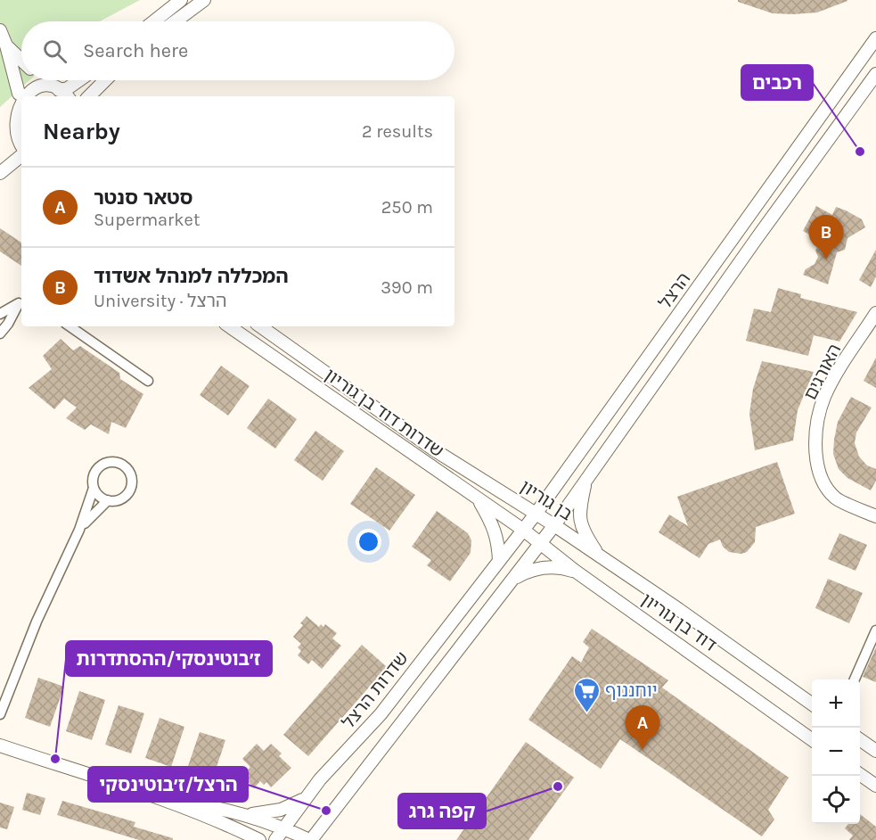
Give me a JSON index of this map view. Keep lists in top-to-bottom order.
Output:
{
  "streets": {
    "main road": [
      "הרצל",
      "האורגים",
      "שדרות דוד בן גוריון",
      "בן גוריון",
      "דוד בן גוריון",
      "שדרות הרצל"
    ]
  },
  "crossings": [
    ["הרצל", "שדרות דוד בן גוריון"],
    ["הרצל", "בן גוריון"],
    ["הרצל", "דוד בן גוריון"],
    ["הרצל", "שדרות הרצל"],
    ["שדרות דוד בן גוריון", "דוד בן גוריון"]
  ],
  "places": {
    "other": [
      "רכבים",
      "ז׳בוטינסקי/ההסתדרות",
      "קפה גרג",
      "הרצל/ז׳בוטינסקי"
    ],
    "supermarket": ["יוחננוף"]
  },
  "page": {
    "search": "Search here",
    "heading": ["Nearby", "2 results"],
    "list": [
      {
        "mark": "A",
        "name": "סטאר סנטר",
        "note": "Supermarket",
        "value": "250 m"
      },
      {
        "mark": "B",
        "name": "המכללה למנהל אשדוד",
        "note": "University · הרצל",
        "value": "390 m"
      }
    ],
    "pins": ["B", "A"],
    "map_buttons": ["+", "−"]
  }
}
